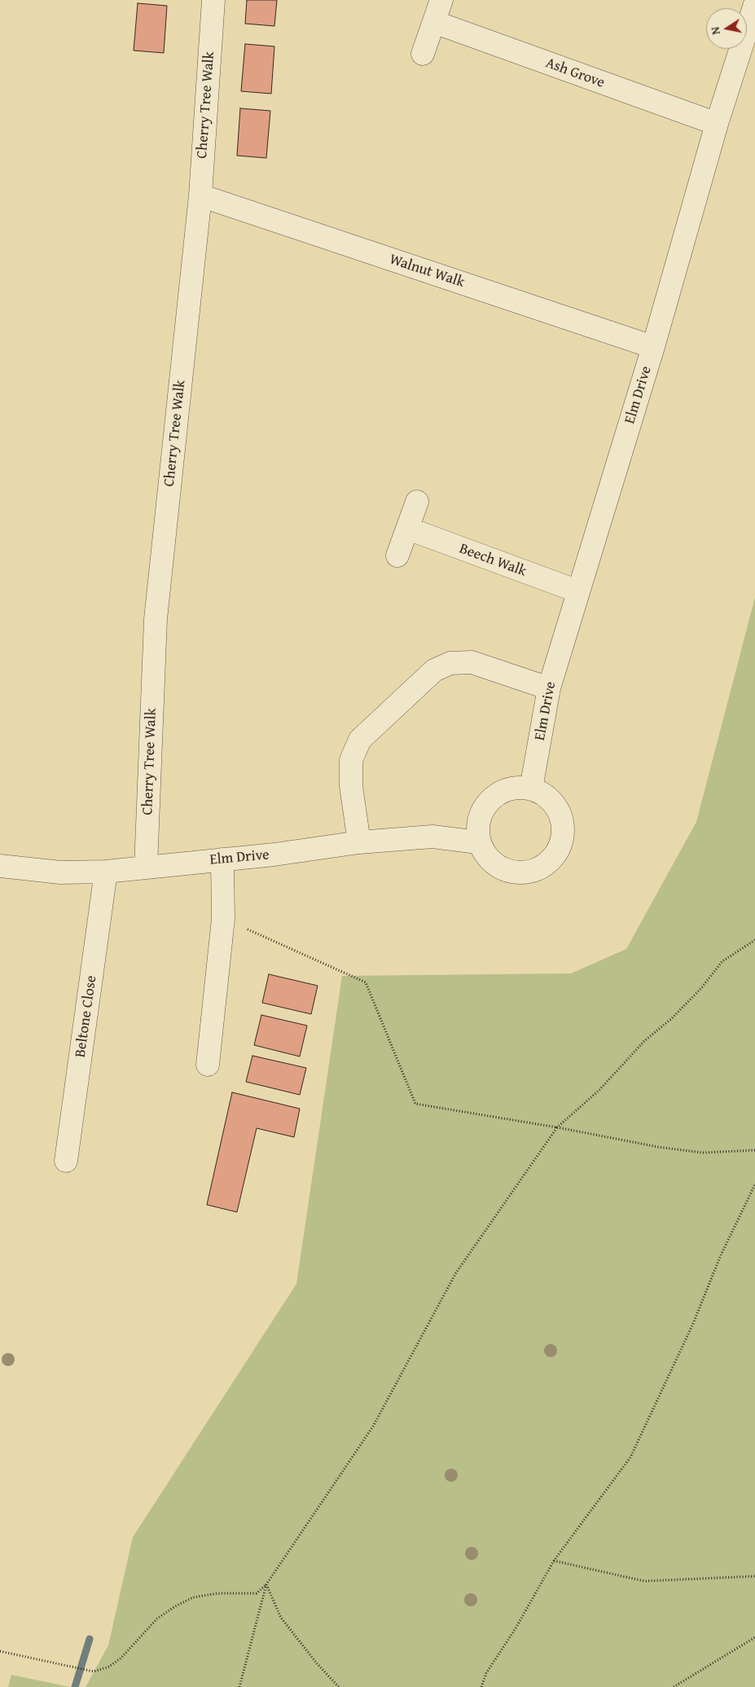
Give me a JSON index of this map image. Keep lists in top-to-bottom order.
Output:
{
  "streets": {
    "street": [
      "Ash Grove",
      "Cherry Tree Walk",
      "Walnut Walk",
      "Elm Drive",
      "Beech Walk",
      "Beltone Close"
    ]
  },
  "crossings": [
    ["Ash Grove", "Elm Drive"],
    ["Cherry Tree Walk", "Walnut Walk"],
    ["Cherry Tree Walk", "Elm Drive"],
    ["Walnut Walk", "Elm Drive"],
    ["Elm Drive", "Beech Walk"],
    ["Elm Drive", "Beltone Close"]
  ],
  "north": "left"
}
